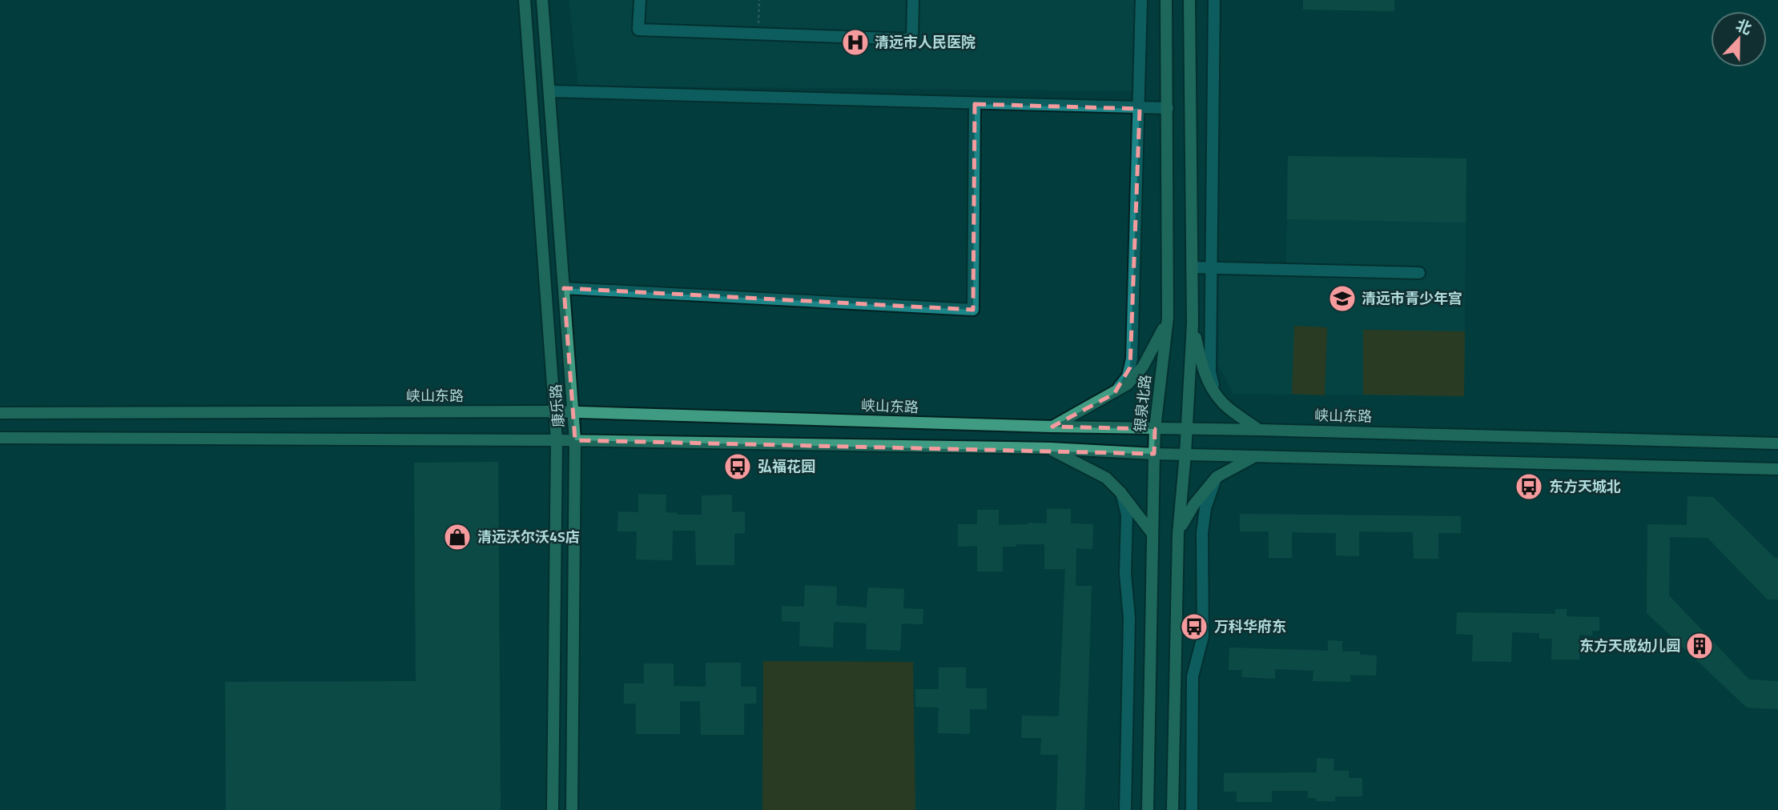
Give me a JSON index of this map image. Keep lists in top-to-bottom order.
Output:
{
  "streets": {
    "street": ["峡山东路", "银泉北路", "康乐路"]
  },
  "crossings": [
    ["峡山东路", "银泉北路"],
    ["峡山东路", "康乐路"]
  ],
  "places": {
    "hospital": ["清远市人民医院"],
    "school or university": ["清远市青少年宫"],
    "bus stop": ["弘福花园", "东方天城北", "万科华府东"],
    "shop": ["清远沃尔沃4S店"],
    "building": ["东方天成幼儿园"]
  },
  "north": "top"
}
